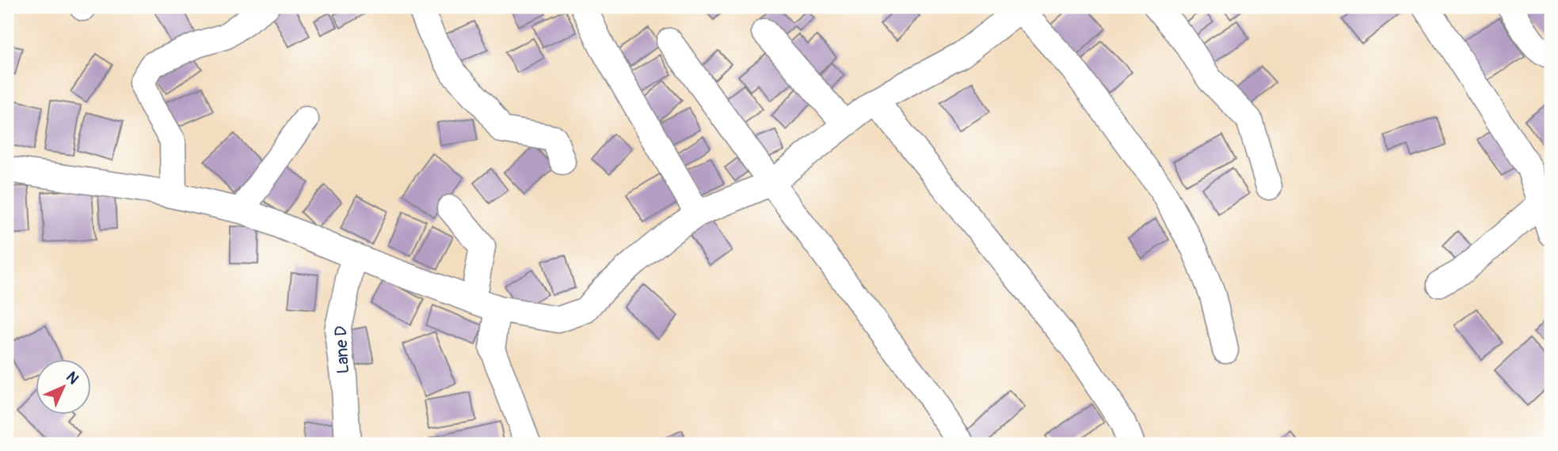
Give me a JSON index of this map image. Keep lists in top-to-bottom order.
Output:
{
  "streets": {
    "street": ["Lane D"]
  },
  "north": "top right"
}
